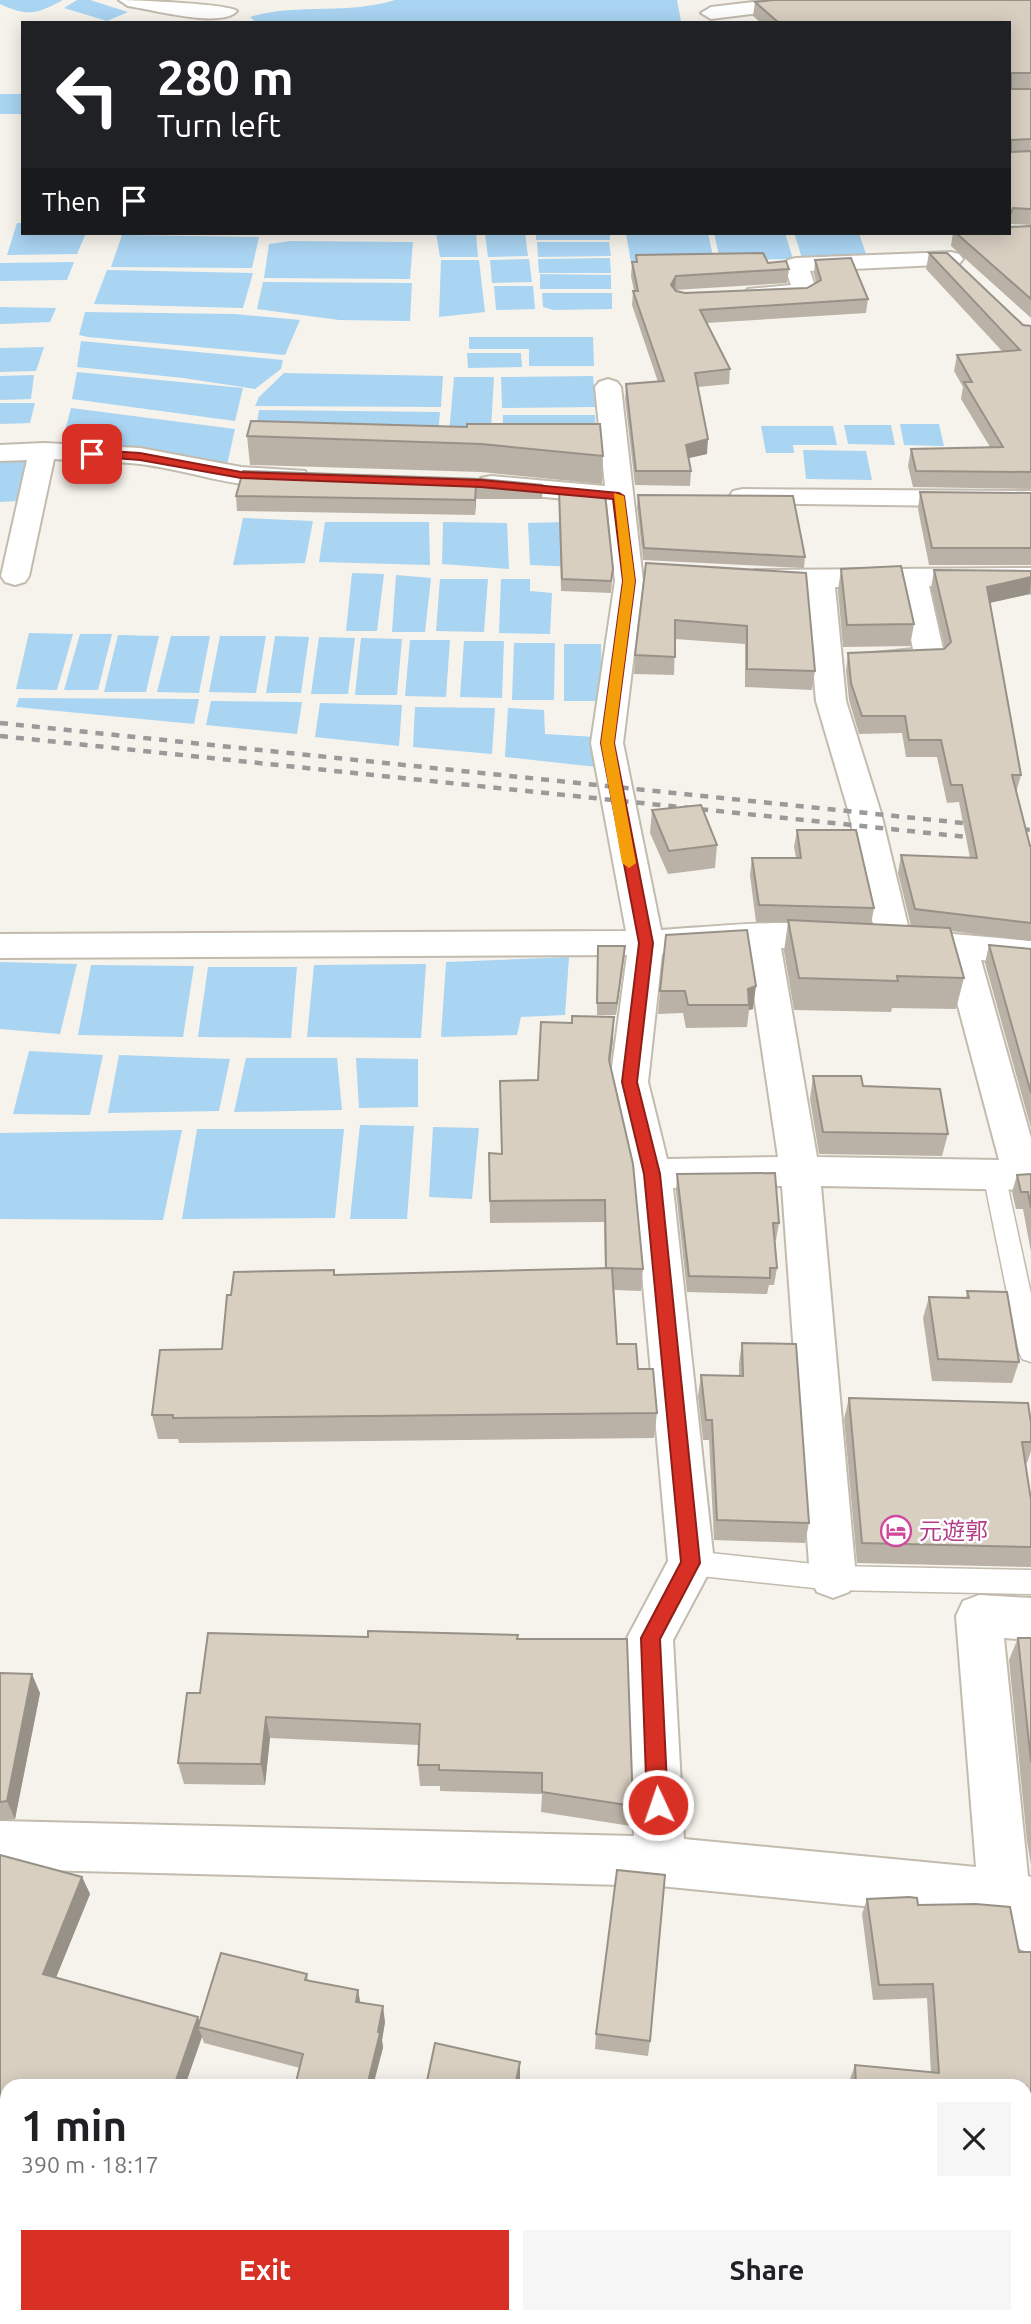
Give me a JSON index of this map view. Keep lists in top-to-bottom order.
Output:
{
  "places": {
    "hotel": ["元遊郭"]
  },
  "page": {
    "turn": ["280 m", "Turn left"],
    "then": "Then",
    "heading": ["1 min", "390 m · 18:17"],
    "buttons": ["Exit", "Share"]
  }
}
